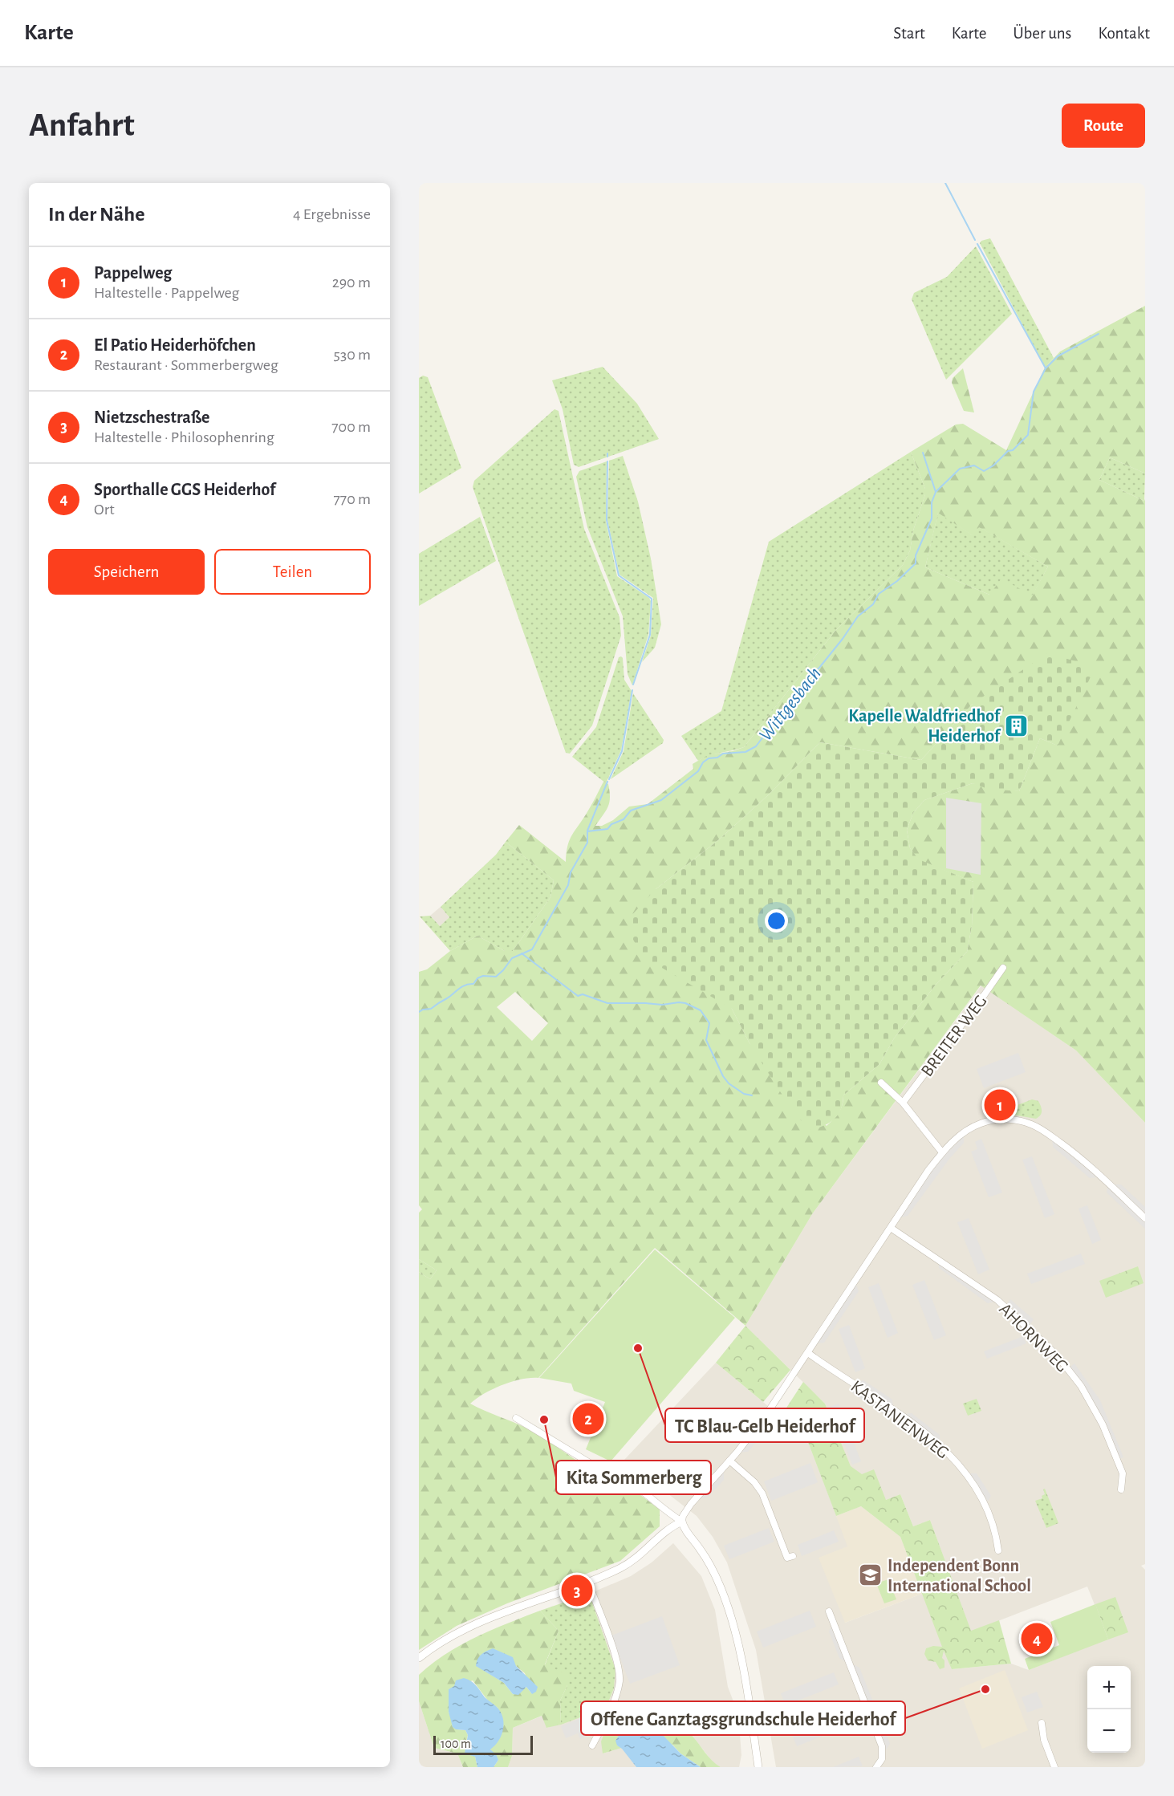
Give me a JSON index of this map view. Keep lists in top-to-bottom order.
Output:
{
  "streets": {
    "street": ["BREITER WEG", "AHORNWEG", "KASTANIENWEG"]
  },
  "water": ["Wittgesbach"],
  "places": {
    "building": ["Kapelle Waldfriedhof Heiderhof"],
    "other": ["TC Blau-Gelb Heiderhof", "Kita Sommerberg", "Offene Ganztagsgrundschule Heiderhof"],
    "school or university": ["Independent Bonn International School"]
  },
  "scale_bar": "100 m",
  "page": {
    "header": "Karte",
    "nav": [
      "Start",
      "Karte",
      "Über uns",
      "Kontakt"
    ],
    "buttons": [
      "Route",
      ["Speichern", "Teilen"]
    ],
    "title": "Anfahrt",
    "heading": ["In der Nähe", "4 Ergebnisse"],
    "list": [
      {
        "mark": "1",
        "name": "Pappelweg",
        "note": "Haltestelle · Pappelweg",
        "value": "290 m"
      },
      {
        "mark": "2",
        "name": "El Patio Heiderhöfchen",
        "note": "Restaurant · Sommerbergweg",
        "value": "530 m"
      },
      {
        "mark": "3",
        "name": "Nietzschestraße",
        "note": "Haltestelle · Philosophenring",
        "value": "700 m"
      },
      {
        "mark": "4",
        "name": "Sporthalle GGS Heiderhof",
        "note": "Ort",
        "value": "770 m"
      }
    ],
    "pins": [
      "1",
      "2",
      "3",
      "4"
    ],
    "map_buttons": ["+", "−"],
    "scale": "100 m"
  }
}
